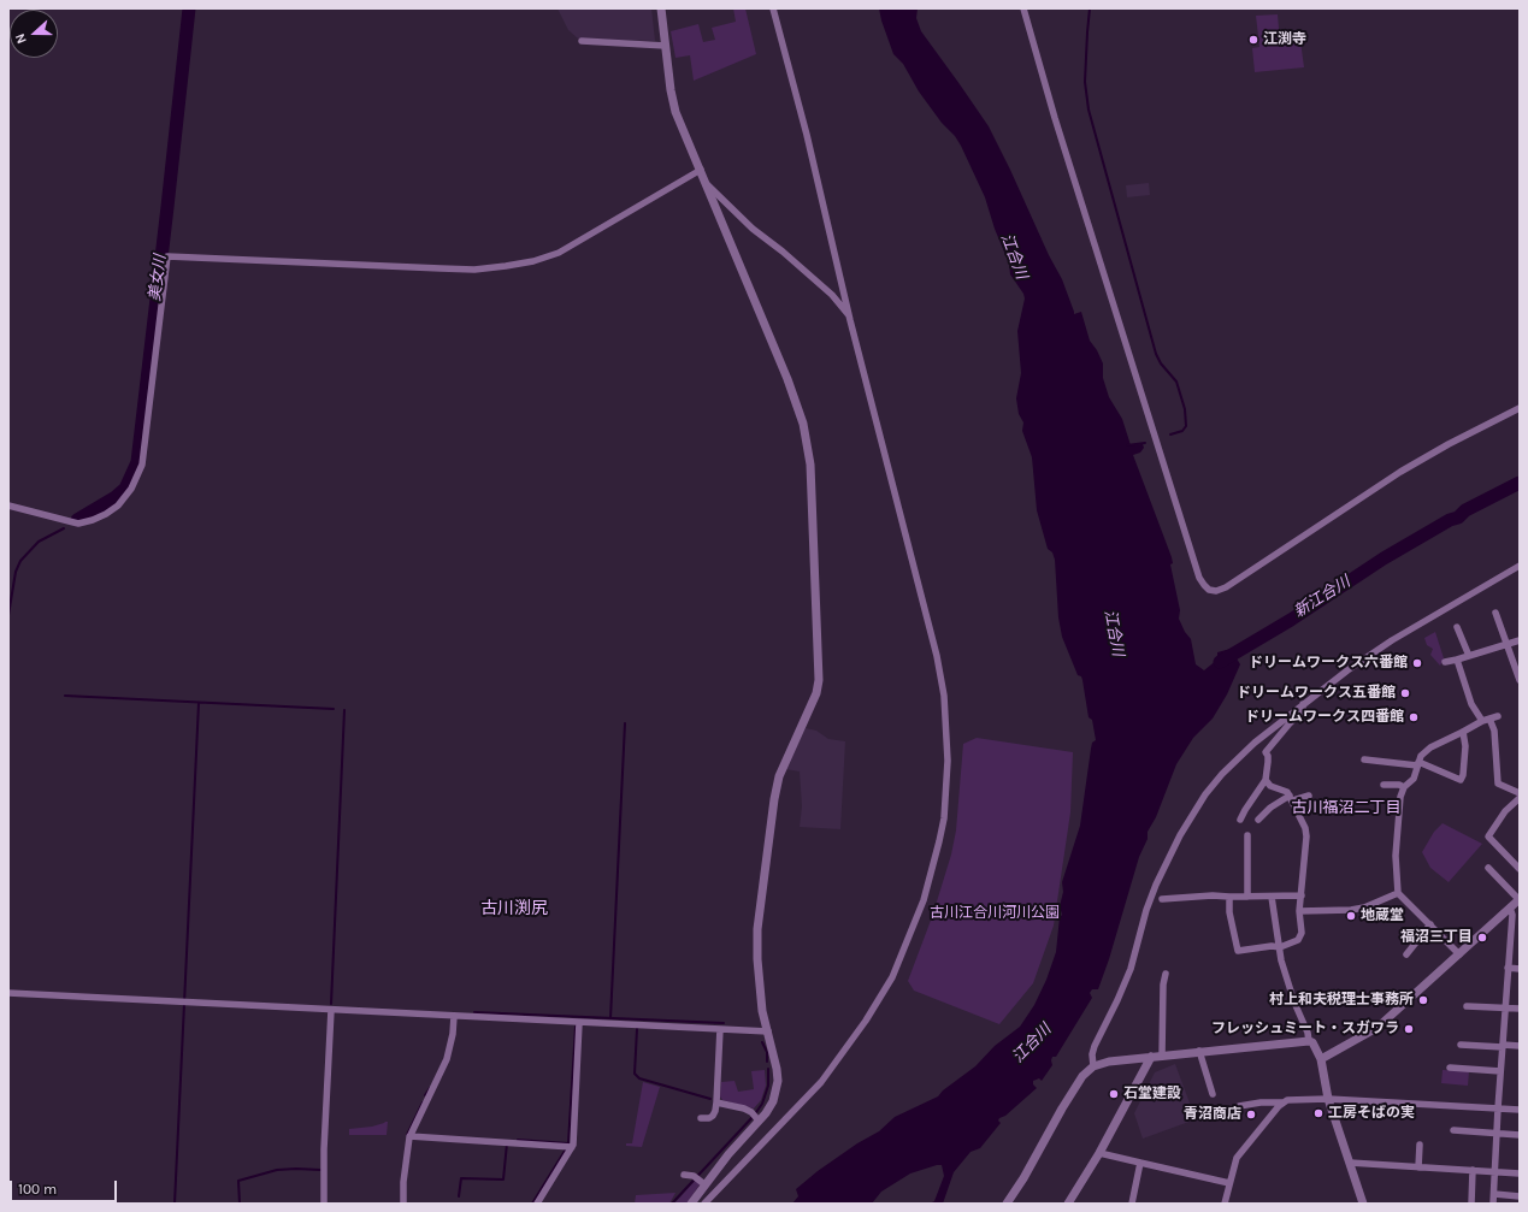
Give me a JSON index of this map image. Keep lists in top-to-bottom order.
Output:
{
  "districts": ["古川福沼二丁目", "古川渕尻"],
  "water": ["江合川", "美女川", "新江合川"],
  "parks": ["古川江合川河川公園"],
  "places": [
    "江渕寺",
    "ドリームワークス六番館",
    "ドリームワークス五番館",
    "ドリームワークス四番館",
    "地蔵堂",
    "福沼三丁目",
    "村上和夫税理士事務所",
    "フレッシュミート・スガワラ",
    "石堂建設",
    "工房そばの実",
    "青沼商店"
  ],
  "scale_bar": "100 m",
  "north": "left"
}
